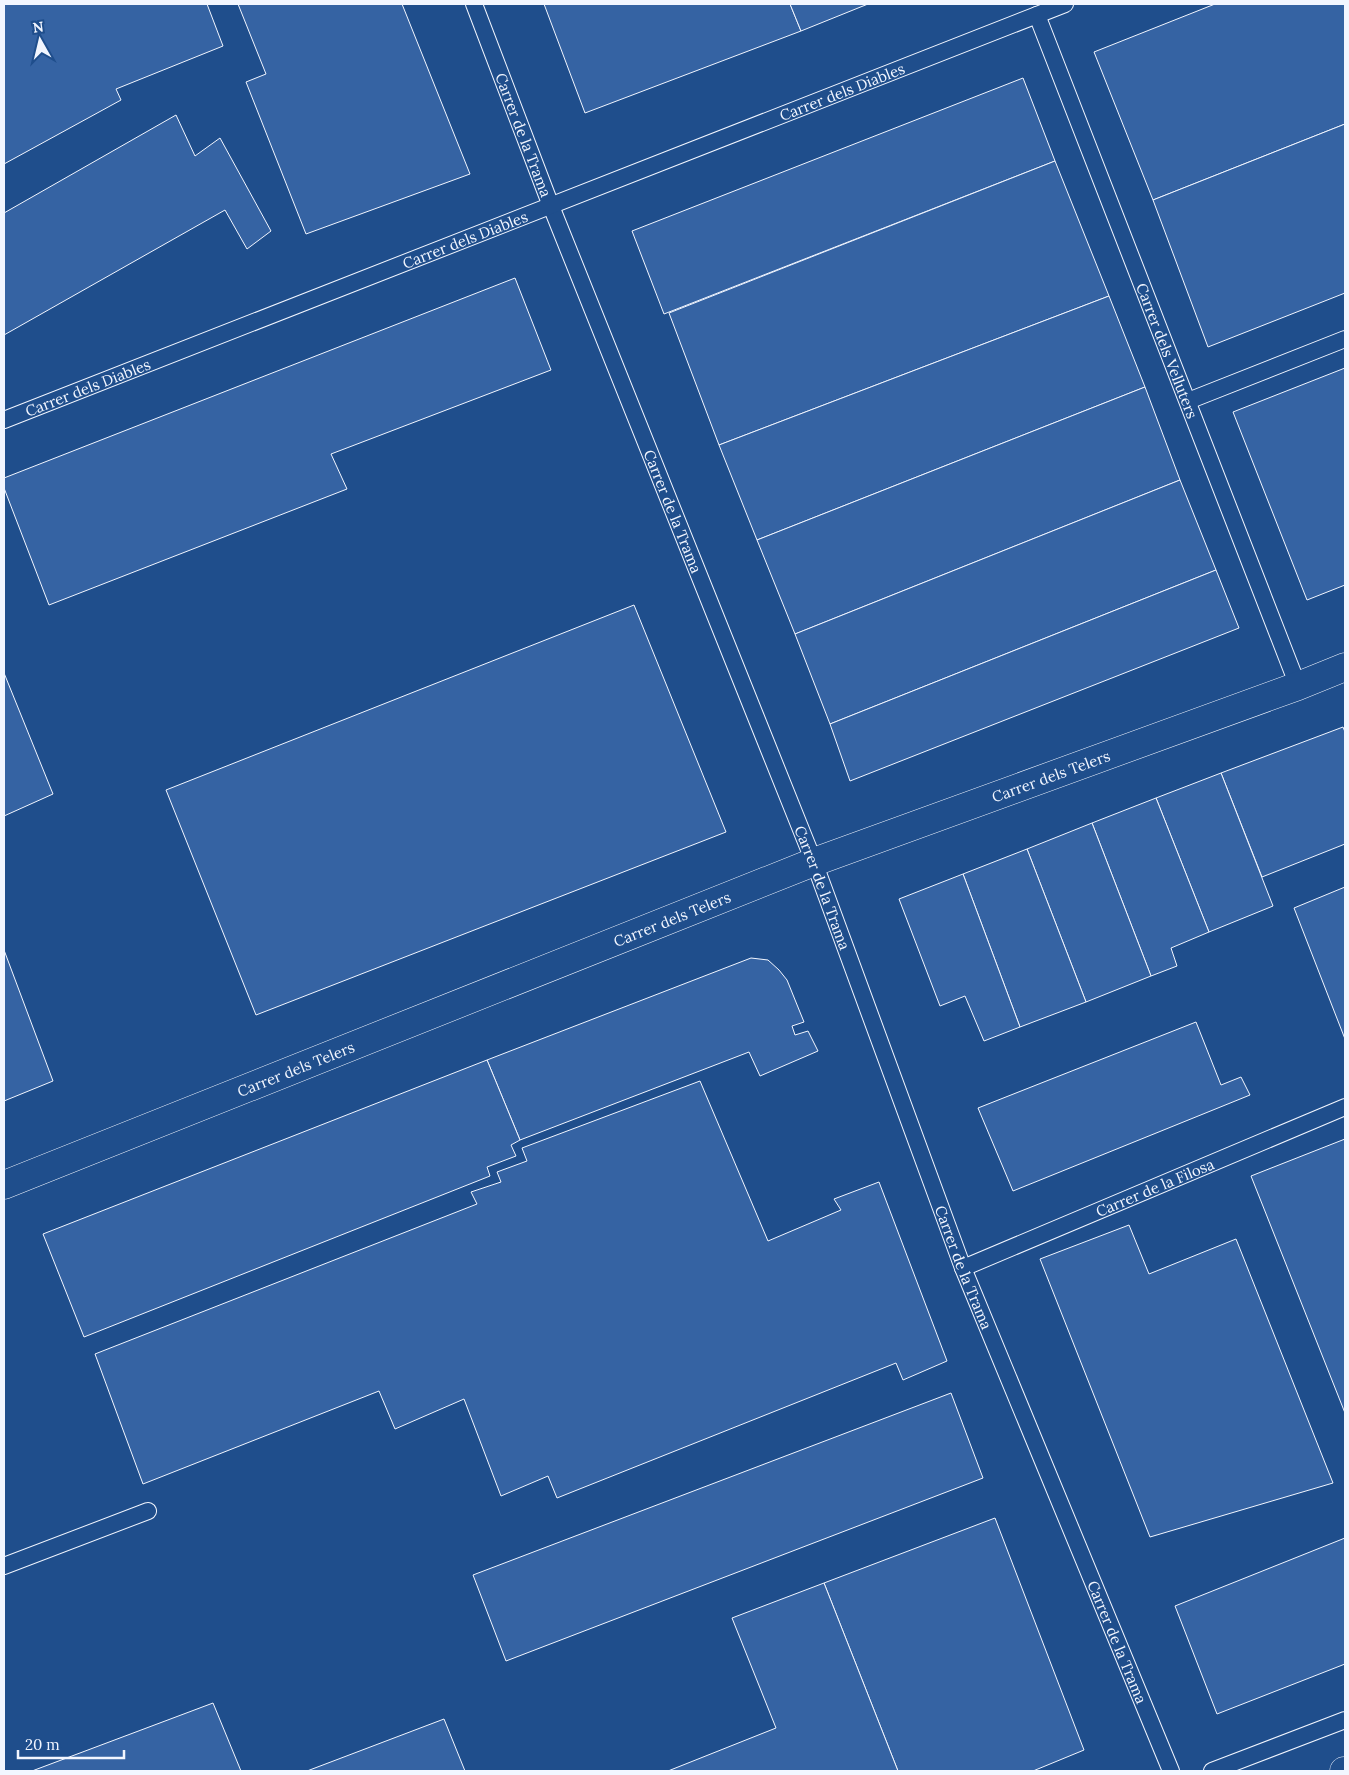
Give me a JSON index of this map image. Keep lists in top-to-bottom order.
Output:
{
  "streets": {
    "street": ["Carrer dels Telers"],
    "lane": [
      "Carrer dels Diables",
      "Carrer de la Trama",
      "Carrer dels Velluters",
      "Carrer de la Filosa"
    ]
  },
  "crossings": [
    ["Carrer dels Diables", "Carrer de la Trama"],
    ["Carrer dels Diables", "Carrer dels Velluters"],
    ["Carrer de la Trama", "Carrer dels Telers"],
    ["Carrer de la Trama", "Carrer de la Filosa"],
    ["Carrer dels Velluters", "Carrer dels Telers"]
  ],
  "scale_bar": "20 m",
  "north": "top"
}
